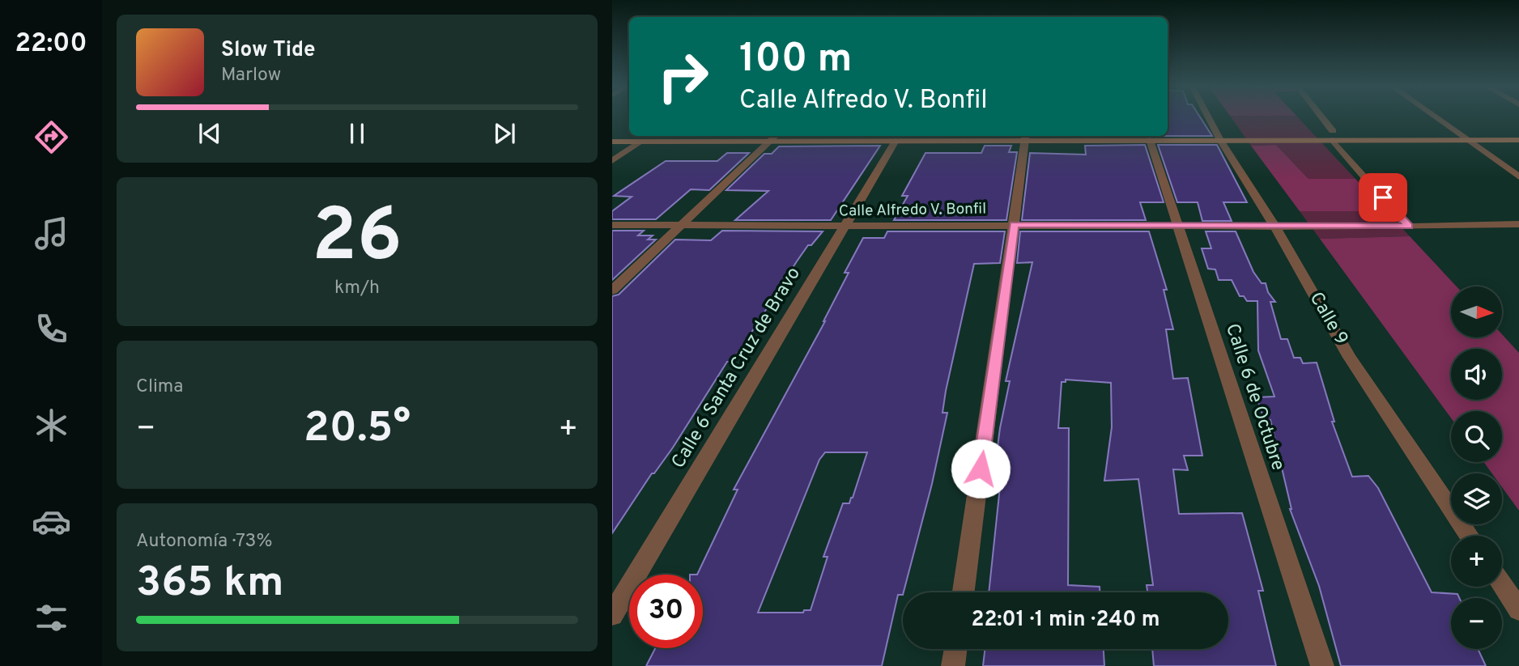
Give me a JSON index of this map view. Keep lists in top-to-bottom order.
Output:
{
  "streets": {
    "street": [
      "Calle Alfredo V. Bonfil",
      "Calle 9",
      "Calle 6 Santa Cruz de Bravo",
      "Calle 6 de Octubre"
    ]
  },
  "crossings": [
    ["Calle Alfredo V. Bonfil", "Calle 9"],
    ["Calle Alfredo V. Bonfil", "Calle 6 Santa Cruz de Bravo"],
    ["Calle Alfredo V. Bonfil", "Calle 6 de Octubre"]
  ],
  "north": "right",
  "page": {
    "tabs": "22:00",
    "turn": ["100 m", "Calle Alfredo V. Bonfil"],
    "song": ["Slow Tide", "Marlow"],
    "tile": [
      ["26", "km/h"],
      "Clima",
      ["Autonomía · 73%", "365 km"]
    ],
    "map_buttons": ["+", "−"],
    "heat": ["−", "20.5°", "+"],
    "limit": "30",
    "trip": "22:01 · 1 min · 240 m"
  }
}
